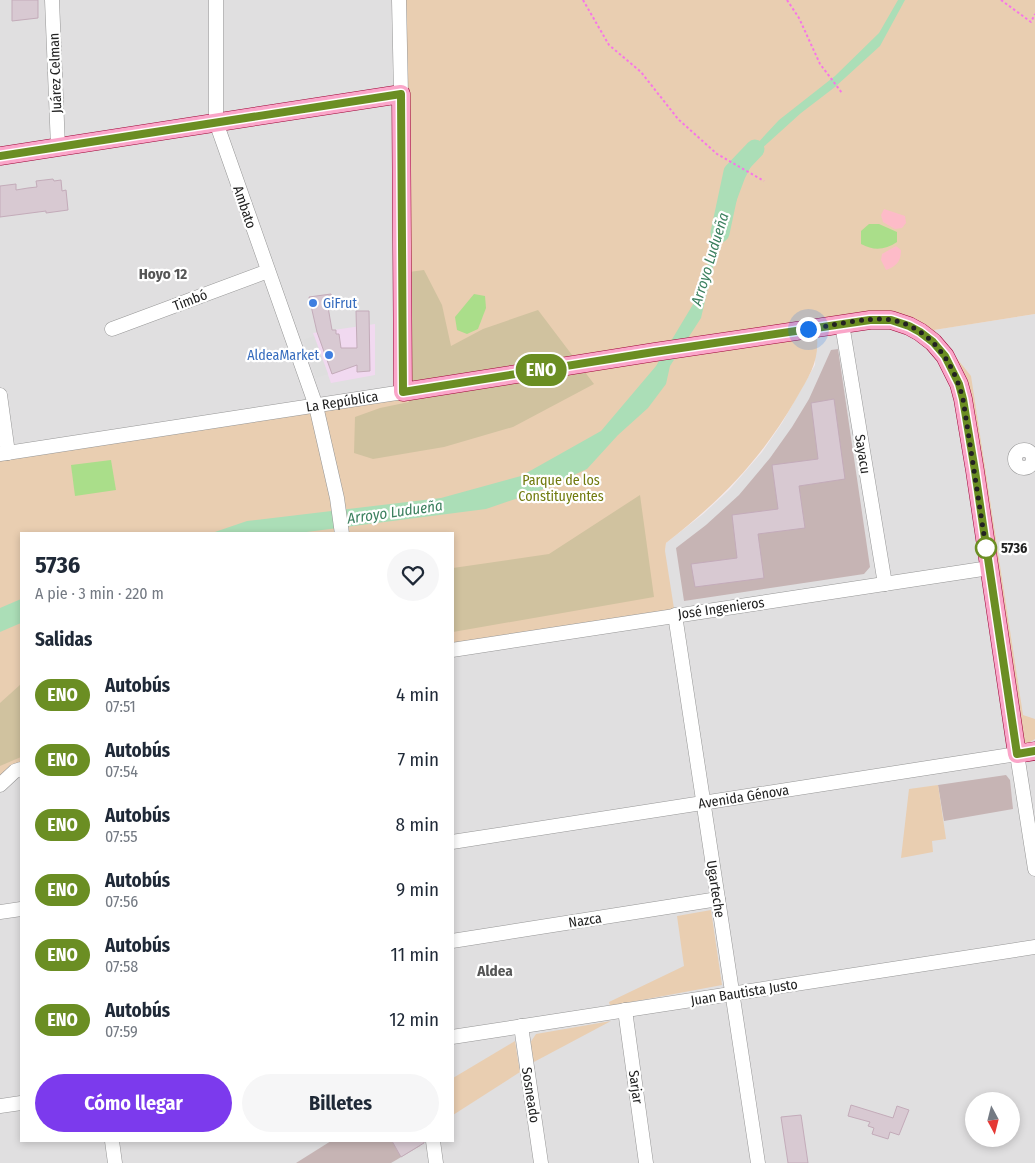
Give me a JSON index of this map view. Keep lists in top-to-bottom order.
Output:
{
  "streets": {
    "main road": ["La República", "Avenida Génova"],
    "street": [
      "Juárez Celman",
      "Ambato",
      "Timbó",
      "Sayacu",
      "José Ingenieros",
      "Ugarteche",
      "Nazca",
      "Juan Bautista Justo",
      "Sarjar",
      "Sosneado"
    ]
  },
  "crossings": [
    ["Ambato", "Timbó"],
    ["Ambato", "La República"],
    ["La República", "Sayacu"],
    ["La República", "José Ingenieros"],
    ["La República", "Avenida Génova"],
    ["Sayacu", "José Ingenieros"],
    ["José Ingenieros", "Ugarteche"],
    ["Avenida Génova", "Ugarteche"],
    ["Ugarteche", "Nazca"],
    ["Ugarteche", "Juan Bautista Justo"],
    ["Juan Bautista Justo", "Sarjar"],
    ["Juan Bautista Justo", "Sosneado"]
  ],
  "districts": ["Hoyo 12", "Aldea"],
  "water": ["Arroyo Ludueña"],
  "parks": ["Parque de los Constituyentes"],
  "places": ["GiFrut", "AldeaMarket", "5736"],
  "lines": ["bus line ENO"],
  "north": "bottom",
  "page": {
    "on_map": "ENO",
    "heading": [
      ["5736", "A pie · 3 min · 220 m"],
      "Salidas"
    ],
    "list": [
      {
        "mark": "ENO",
        "name": "Autobús",
        "note": "07:51",
        "value": "4 min"
      },
      {
        "mark": "ENO",
        "name": "Autobús",
        "note": "07:54",
        "value": "7 min"
      },
      {
        "mark": "ENO",
        "name": "Autobús",
        "note": "07:55",
        "value": "8 min"
      },
      {
        "mark": "ENO",
        "name": "Autobús",
        "note": "07:56",
        "value": "9 min"
      },
      {
        "mark": "ENO",
        "name": "Autobús",
        "note": "07:58",
        "value": "11 min"
      },
      {
        "mark": "ENO",
        "name": "Autobús",
        "note": "07:59",
        "value": "12 min"
      }
    ],
    "buttons": ["Cómo llegar", "Billetes"]
  }
}
